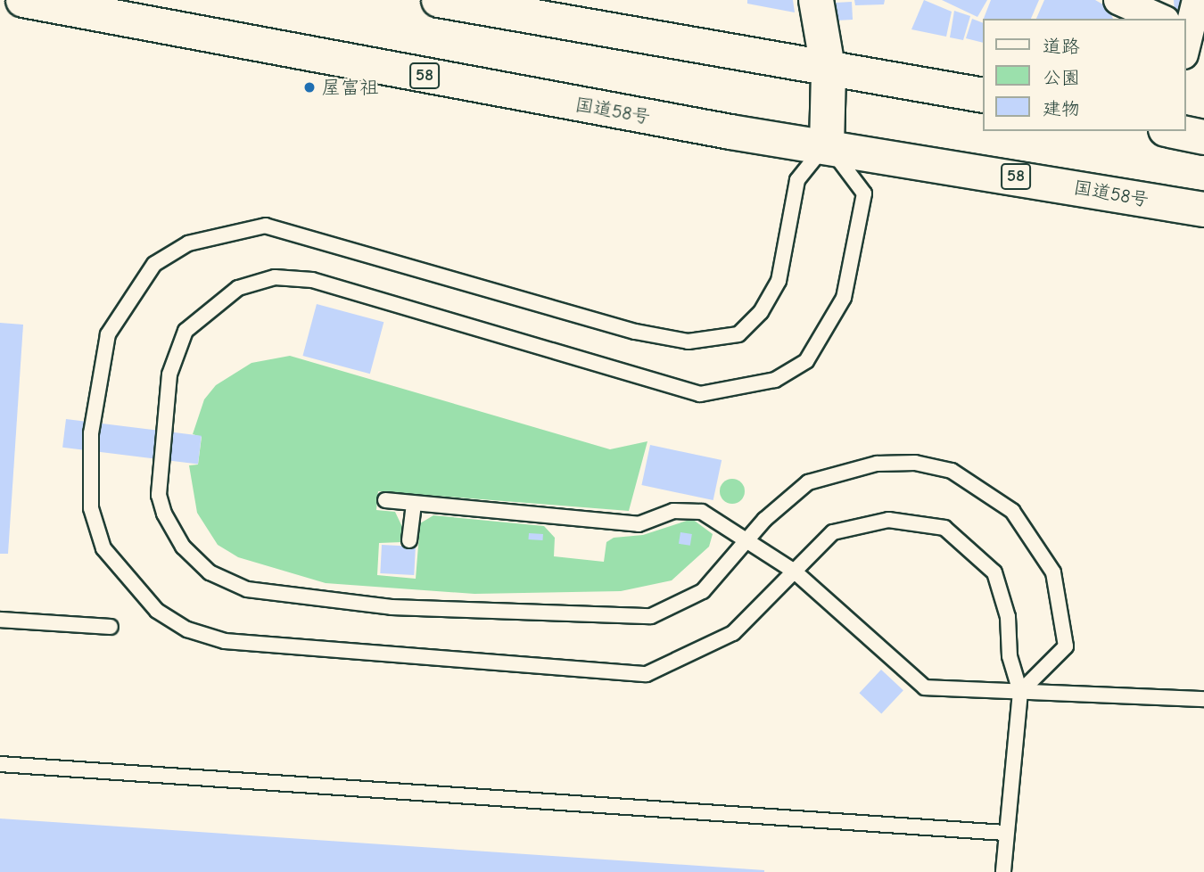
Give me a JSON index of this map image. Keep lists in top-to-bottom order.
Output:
{
  "streets": {
    "main road": ["58", "国道58号"]
  },
  "places": ["屋富祖"],
  "legend": ["道路", "公園", "建物"]
}
